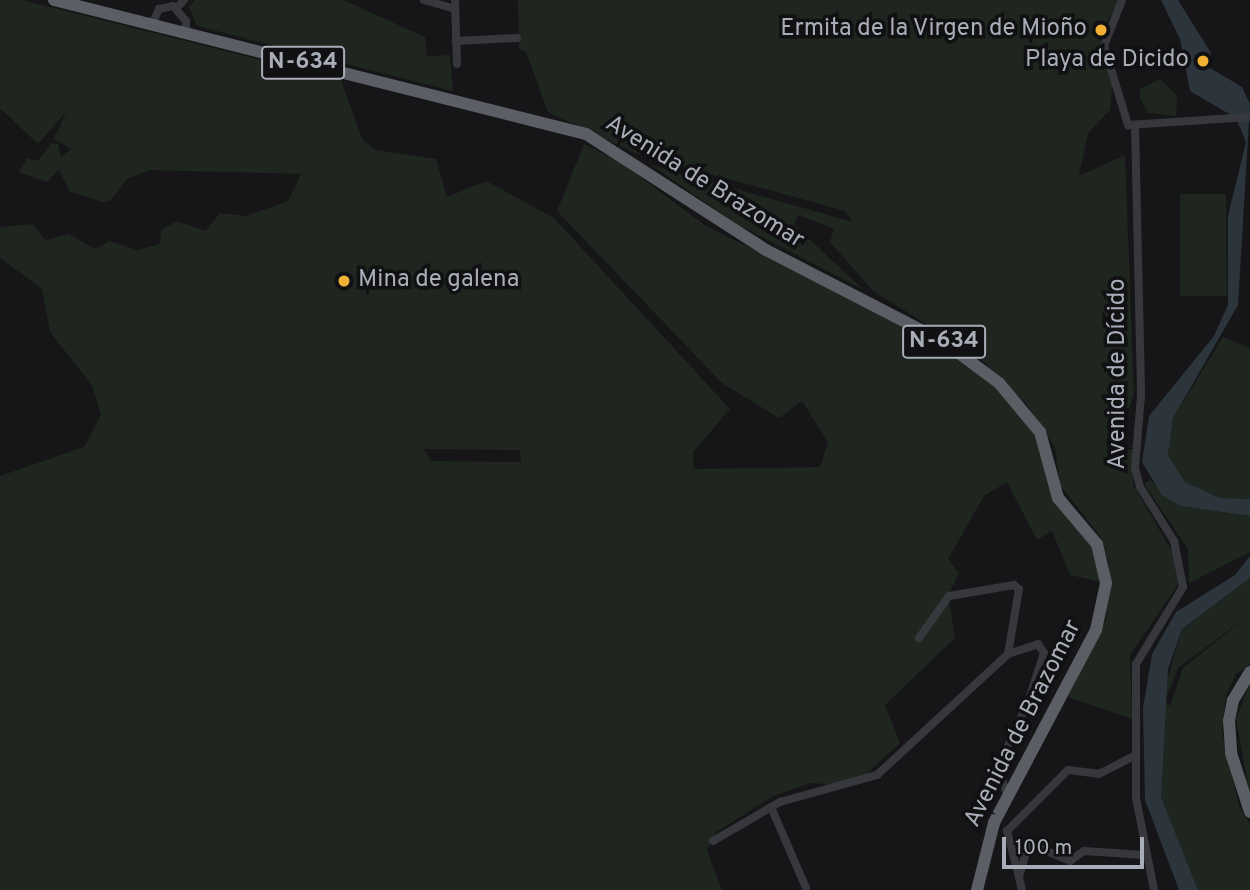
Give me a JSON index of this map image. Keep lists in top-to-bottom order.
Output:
{
  "streets": {
    "highway": ["N-634", "Avenida de Brazomar"],
    "street": ["Avenida de Dícido"]
  },
  "places": ["Ermita de la Virgen de Mioño", "Playa de Dicido", "Mina de galena"],
  "scale_bar": "100 m"
}
